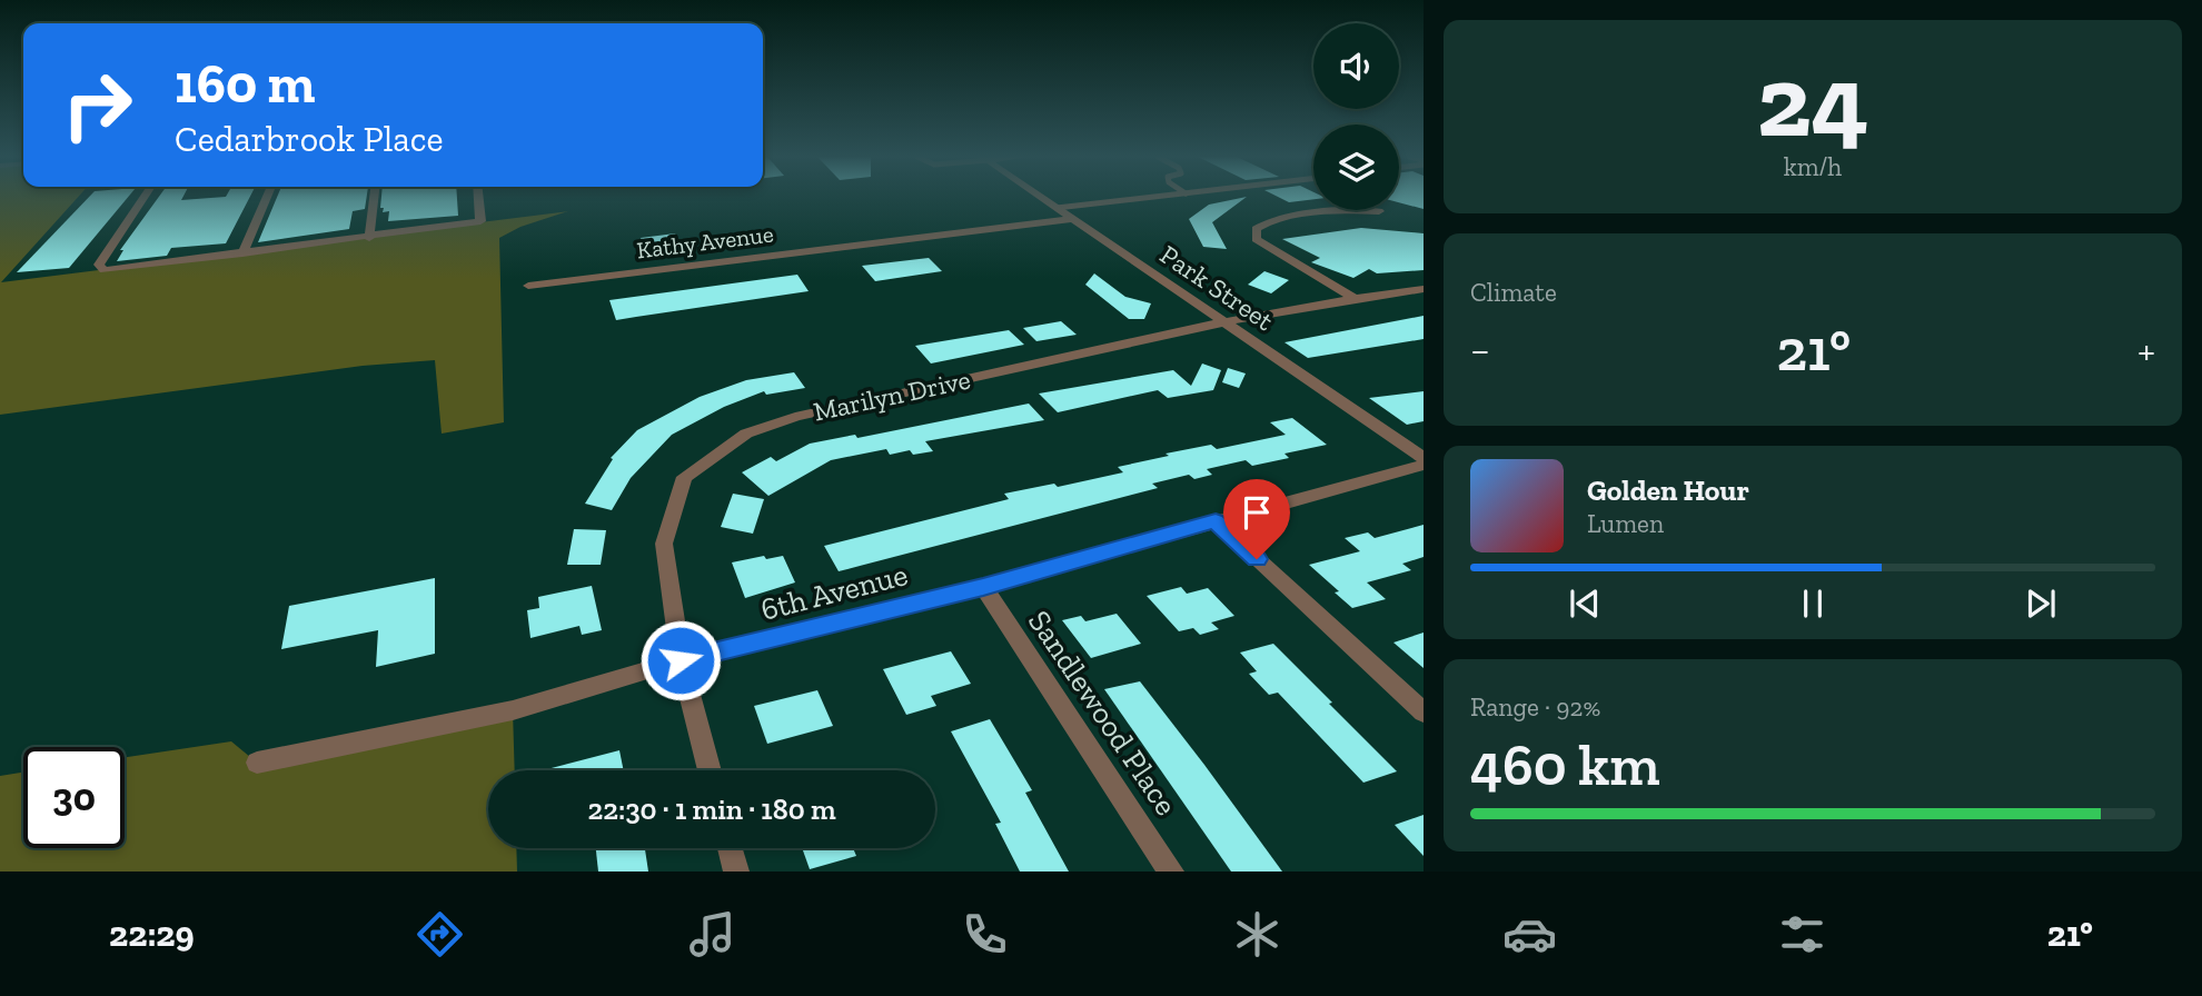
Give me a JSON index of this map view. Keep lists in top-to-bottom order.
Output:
{
  "streets": {
    "street": [
      "Kathy Avenue",
      "Park Street",
      "Marilyn Drive",
      "6th Avenue",
      "Sandlewood Place"
    ]
  },
  "crossings": [
    ["Kathy Avenue", "Park Street"],
    ["Park Street", "Marilyn Drive"],
    ["Marilyn Drive", "6th Avenue"],
    ["6th Avenue", "Sandlewood Place"]
  ],
  "page": {
    "tile": [
      ["24", "km/h"],
      "Climate",
      ["Range · 92%", "460 km"]
    ],
    "turn": ["160 m", "Cedarbrook Place"],
    "heat": ["−", "21°", "+"],
    "song": ["Golden Hour", "Lumen"],
    "limit": "30",
    "trip": "22:30 · 1 min · 180 m",
    "tabs": ["22:29", "21°"]
  }
}
